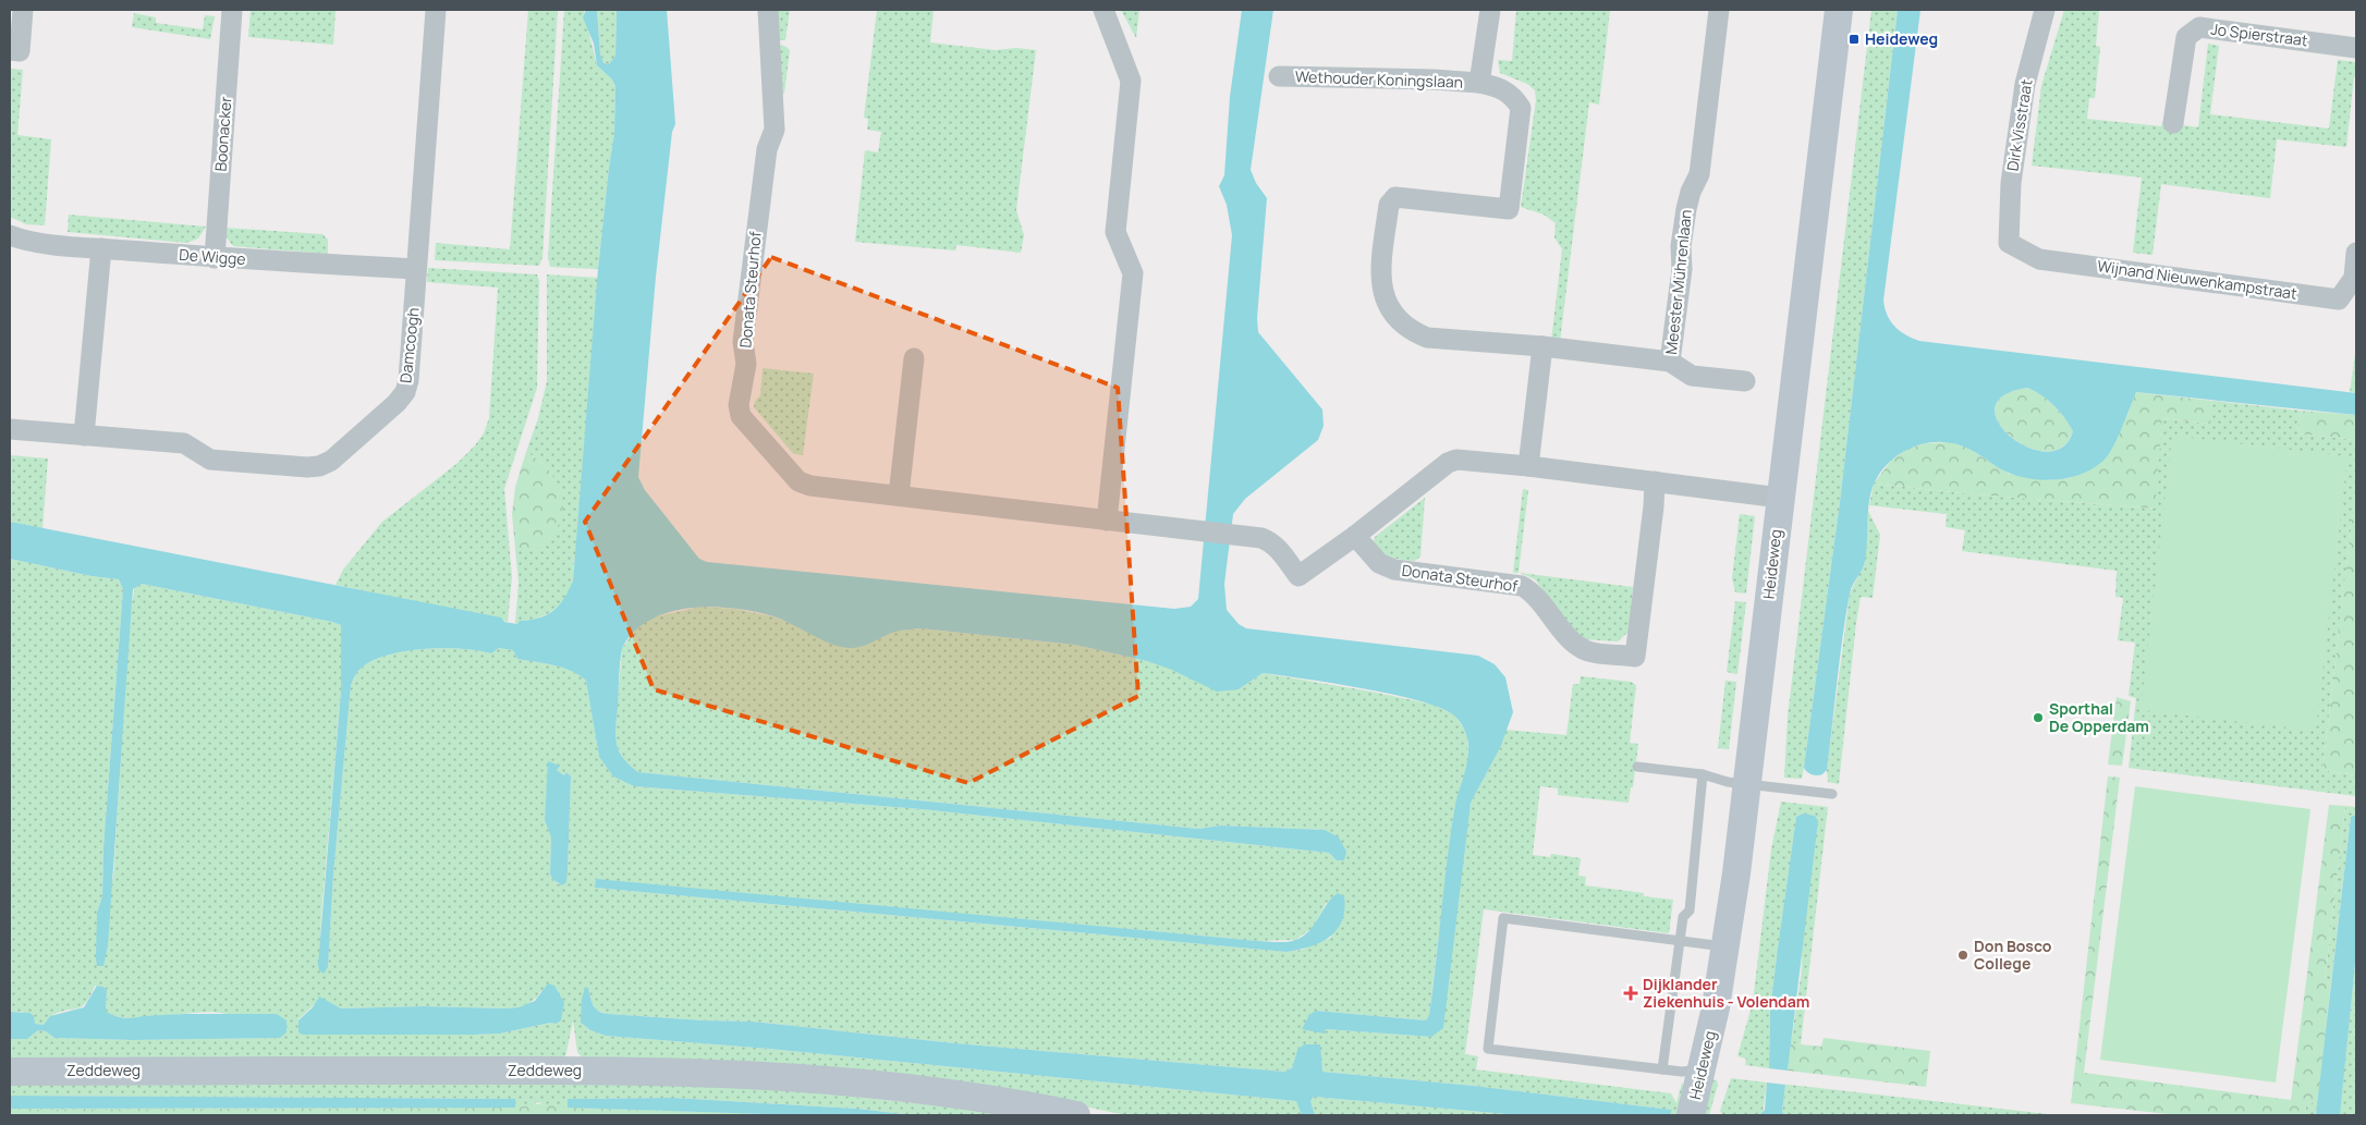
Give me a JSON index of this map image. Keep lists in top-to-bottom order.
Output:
{
  "streets": {
    "street": [
      "Jo Spierstraat",
      "Wethouder Koningslaan",
      "Dirk Visstraat",
      "Boonacker",
      "De Wigge",
      "Wijnand Nieuwenkampstraat",
      "Meester Mührenlaan",
      "Donata Steurhof",
      "Damcoogh",
      "Heideweg",
      "Zeddeweg"
    ]
  },
  "crossings": [
    ["Wethouder Koningslaan", "Meester Mührenlaan"],
    ["Dirk Visstraat", "Wijnand Nieuwenkampstraat"],
    ["Boonacker", "De Wigge"],
    ["De Wigge", "Damcoogh"],
    ["Donata Steurhof", "Heideweg"]
  ],
  "places": {
    "transit": ["Heideweg"],
    "other": ["Sporthal De Opperdam", "Don Bosco College"],
    "health": ["Dijklander Ziekenhuis - Volendam"]
  }
}
